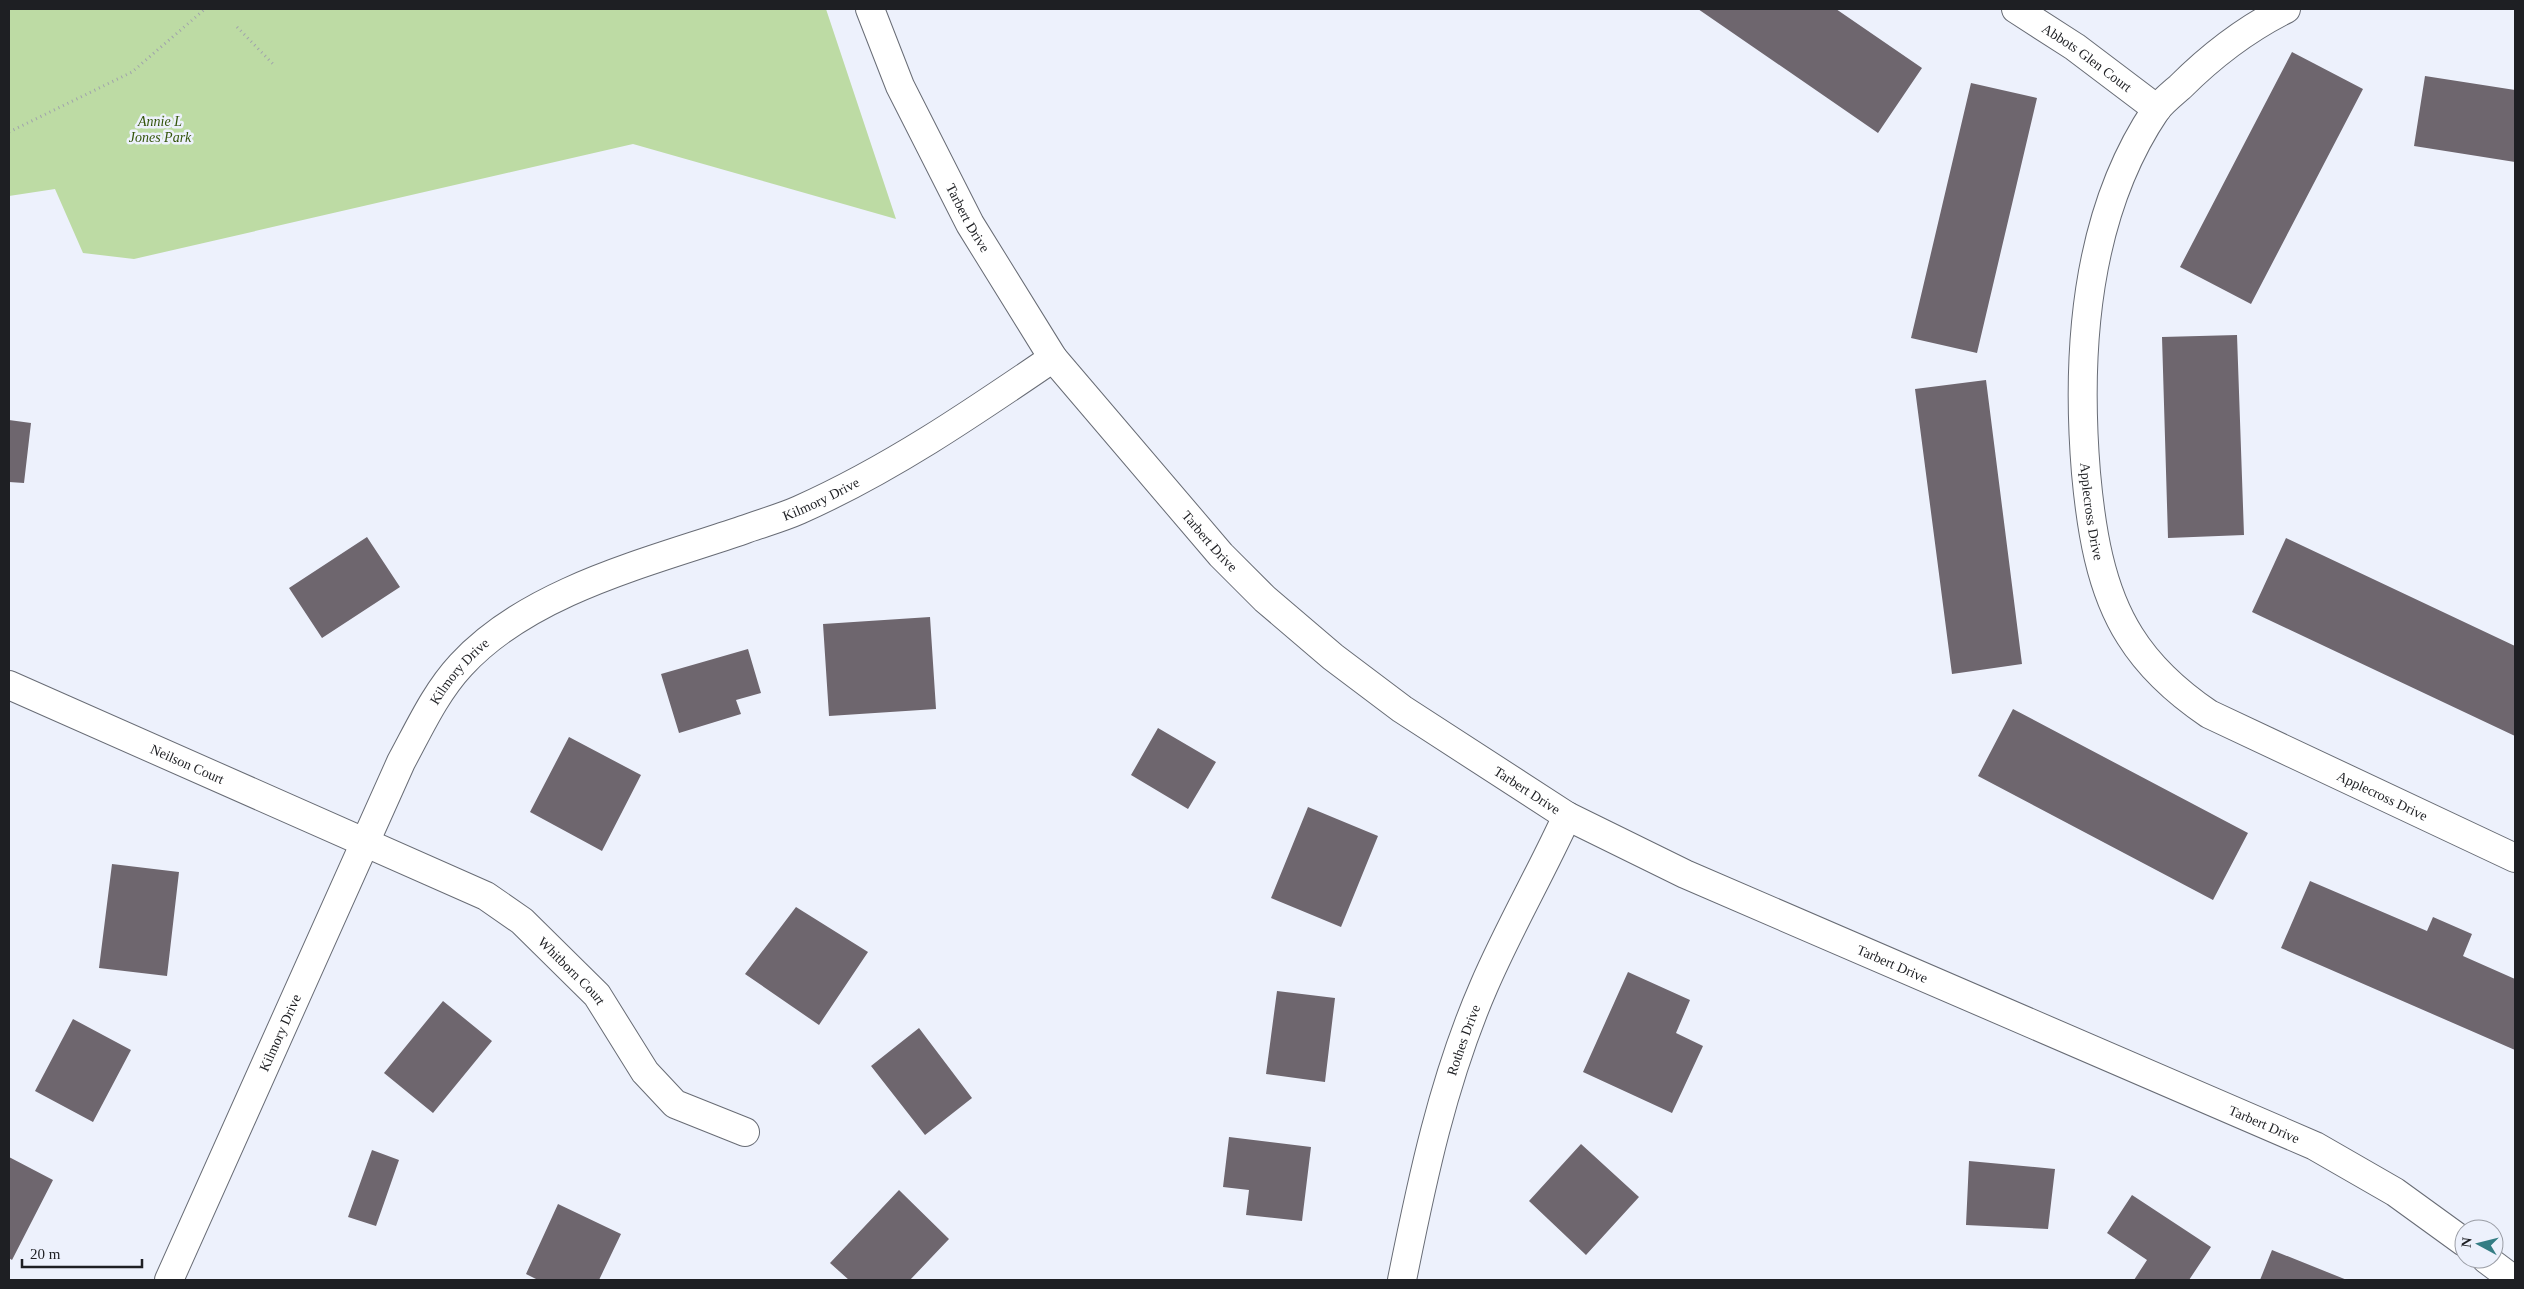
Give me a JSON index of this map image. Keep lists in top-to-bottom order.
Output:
{
  "streets": {
    "street": [
      "Abbots Glen Court",
      "Tarbert Drive",
      "Kilmory Drive",
      "Applecross Drive",
      "Neilson Court",
      "Whitborn Court",
      "Rothes Drive"
    ]
  },
  "crossings": [
    ["Abbots Glen Court", "Applecross Drive"],
    ["Tarbert Drive", "Kilmory Drive"],
    ["Tarbert Drive", "Rothes Drive"],
    ["Kilmory Drive", "Neilson Court"],
    ["Kilmory Drive", "Whitborn Court"],
    ["Neilson Court", "Whitborn Court"]
  ],
  "parks": ["Annie L Jones Park"],
  "scale_bar": "20 m",
  "north": "left"
}
